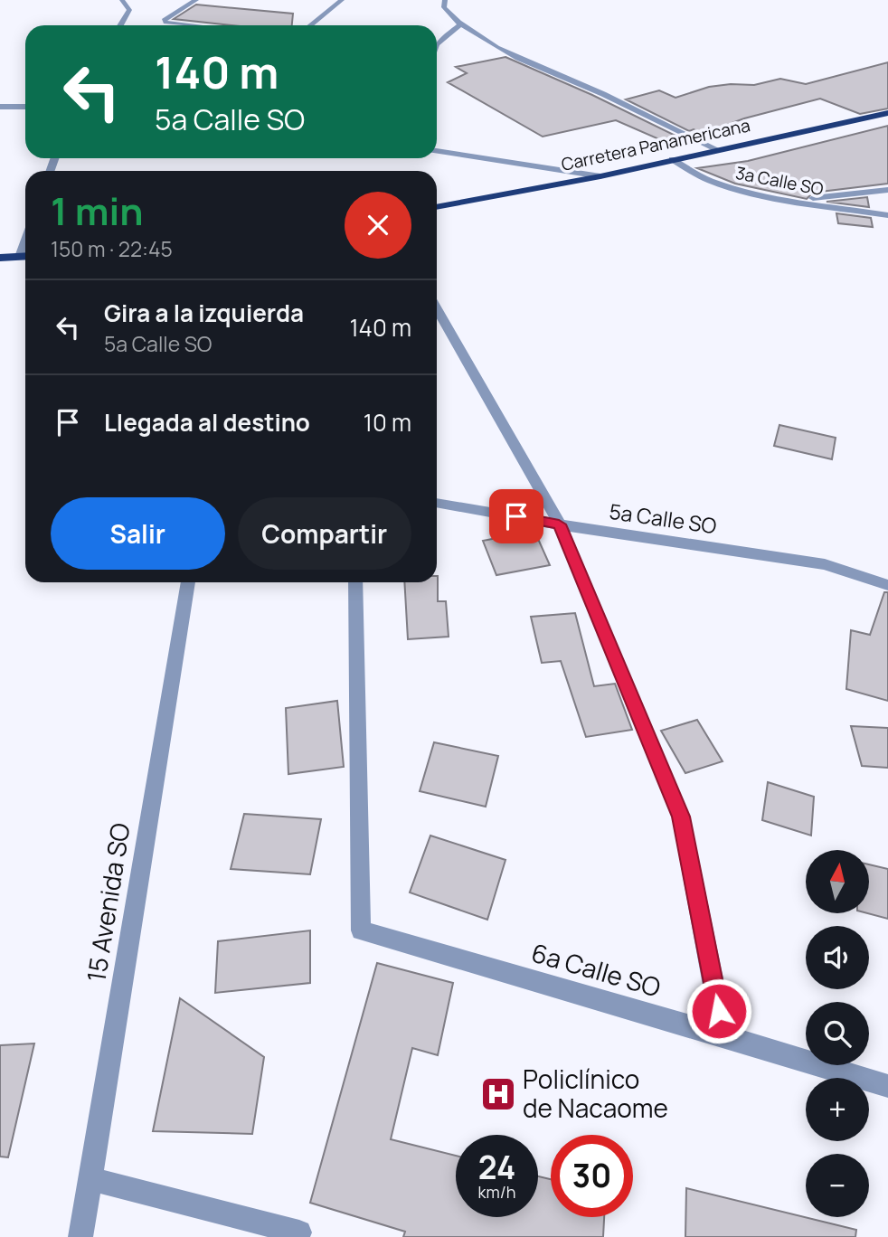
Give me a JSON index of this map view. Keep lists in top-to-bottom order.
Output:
{
  "streets": {
    "highway": ["Carretera Panamericana"],
    "street": [
      "3a Calle SO",
      "5a Calle SO",
      "15 Avenida SO",
      "6a Calle SO"
    ]
  },
  "crossings": [
    ["Carretera Panamericana", "3a Calle SO"]
  ],
  "places": {
    "hospital": ["Policlínico de Nacaome"]
  },
  "north": "top",
  "page": {
    "turn": ["140 m", "5a Calle SO"],
    "heading": ["1 min", "150 m · 22:45"],
    "list": [
      {
        "name": "Gira a la izquierda",
        "note": "5a Calle SO",
        "value": "140 m"
      },
      {
        "name": "Llegada al destino",
        "value": "10 m"
      }
    ],
    "buttons": ["Salir", "Compartir"],
    "map_buttons": ["+", "−"],
    "speed": "24 km/h",
    "limit": "30"
  }
}
